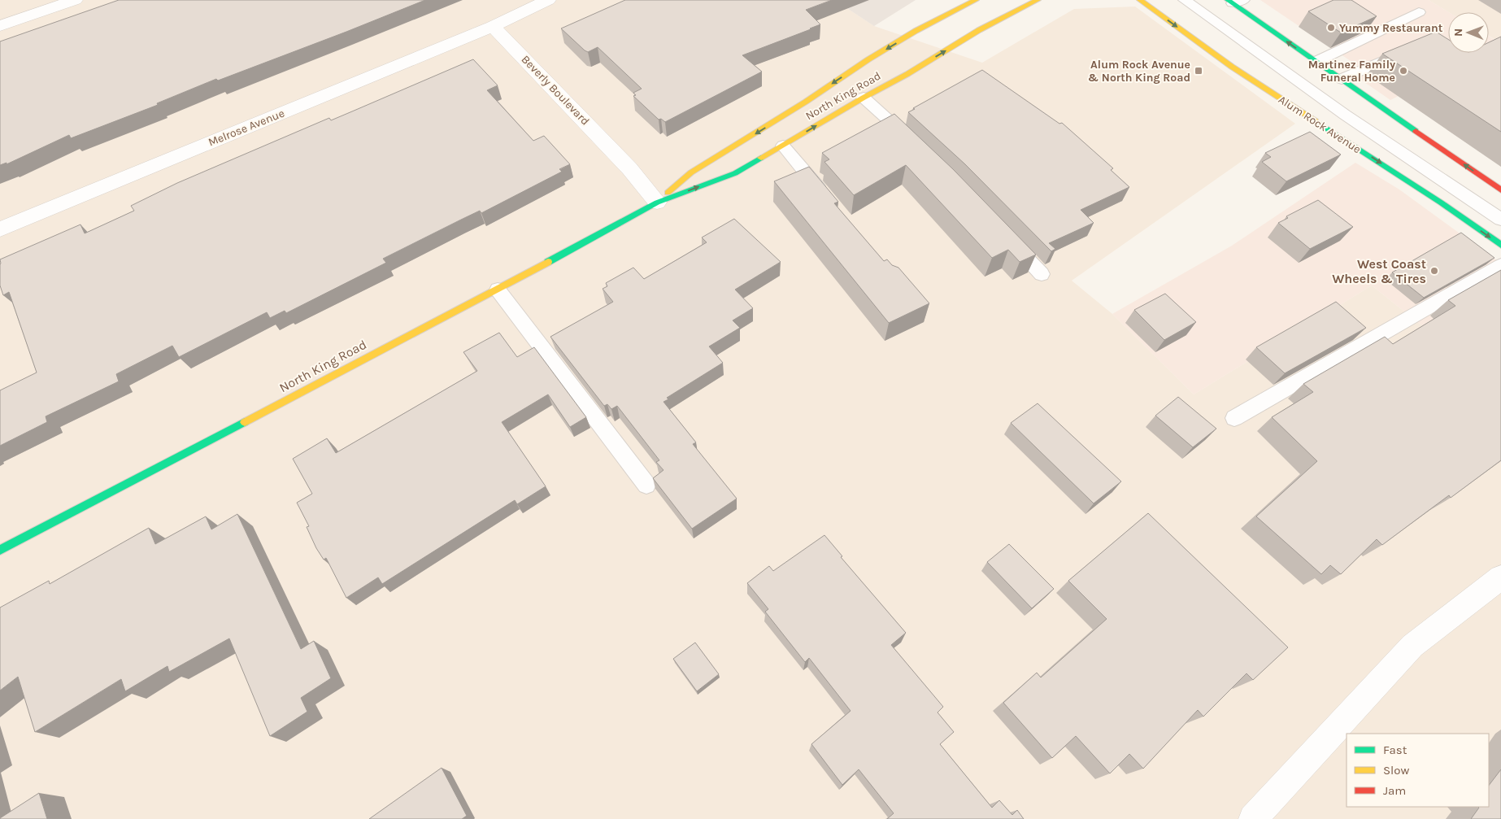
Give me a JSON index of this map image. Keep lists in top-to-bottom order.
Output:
{
  "streets": {
    "main road": ["North King Road", "Alum Rock Avenue"],
    "street": ["Beverly Boulevard", "Melrose Avenue"]
  },
  "crossings": [
    ["Beverly Boulevard", "North King Road"],
    ["Beverly Boulevard", "Melrose Avenue"]
  ],
  "places": {
    "other": ["Yummy Restaurant", "Martinez Family Funeral Home", "West Coast Wheels & Tires"],
    "transit": ["Alum Rock Avenue & North King Road"]
  },
  "legend": ["Fast", "Slow", "Jam"],
  "north": "left"
}
